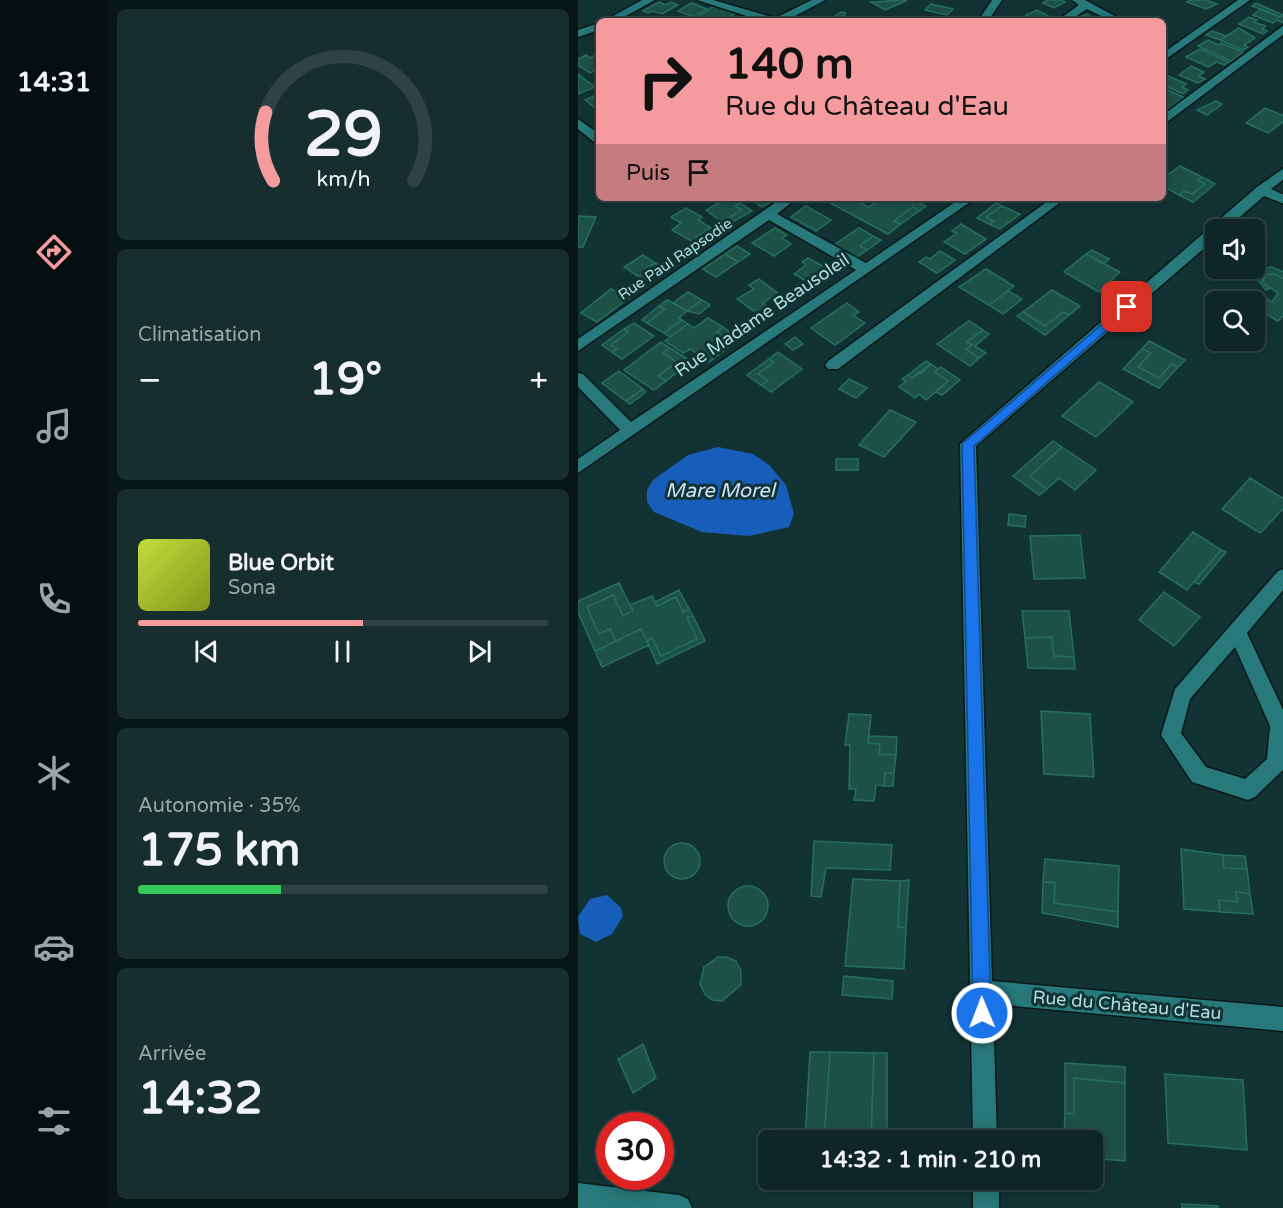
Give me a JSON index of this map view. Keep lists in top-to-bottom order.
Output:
{
  "streets": {
    "street": ["Rue Paul Rapsodie", "Rue Madame Beausoleil", "Rue du Château d'Eau"]
  },
  "water": ["Mare Morel"],
  "page": {
    "tabs": "14:31",
    "turn": ["140 m", "Rue du Château d'Eau"],
    "then": "Puis",
    "tile": [
      "Climatisation",
      ["Autonomie · 35%", "175 km"],
      ["Arrivée", "14:32"]
    ],
    "heat": ["−", "19°", "+"],
    "song": ["Blue Orbit", "Sona"],
    "limit": "30",
    "trip": "14:32 · 1 min · 210 m",
    "gauge": ["29", "km/h"]
  }
}
